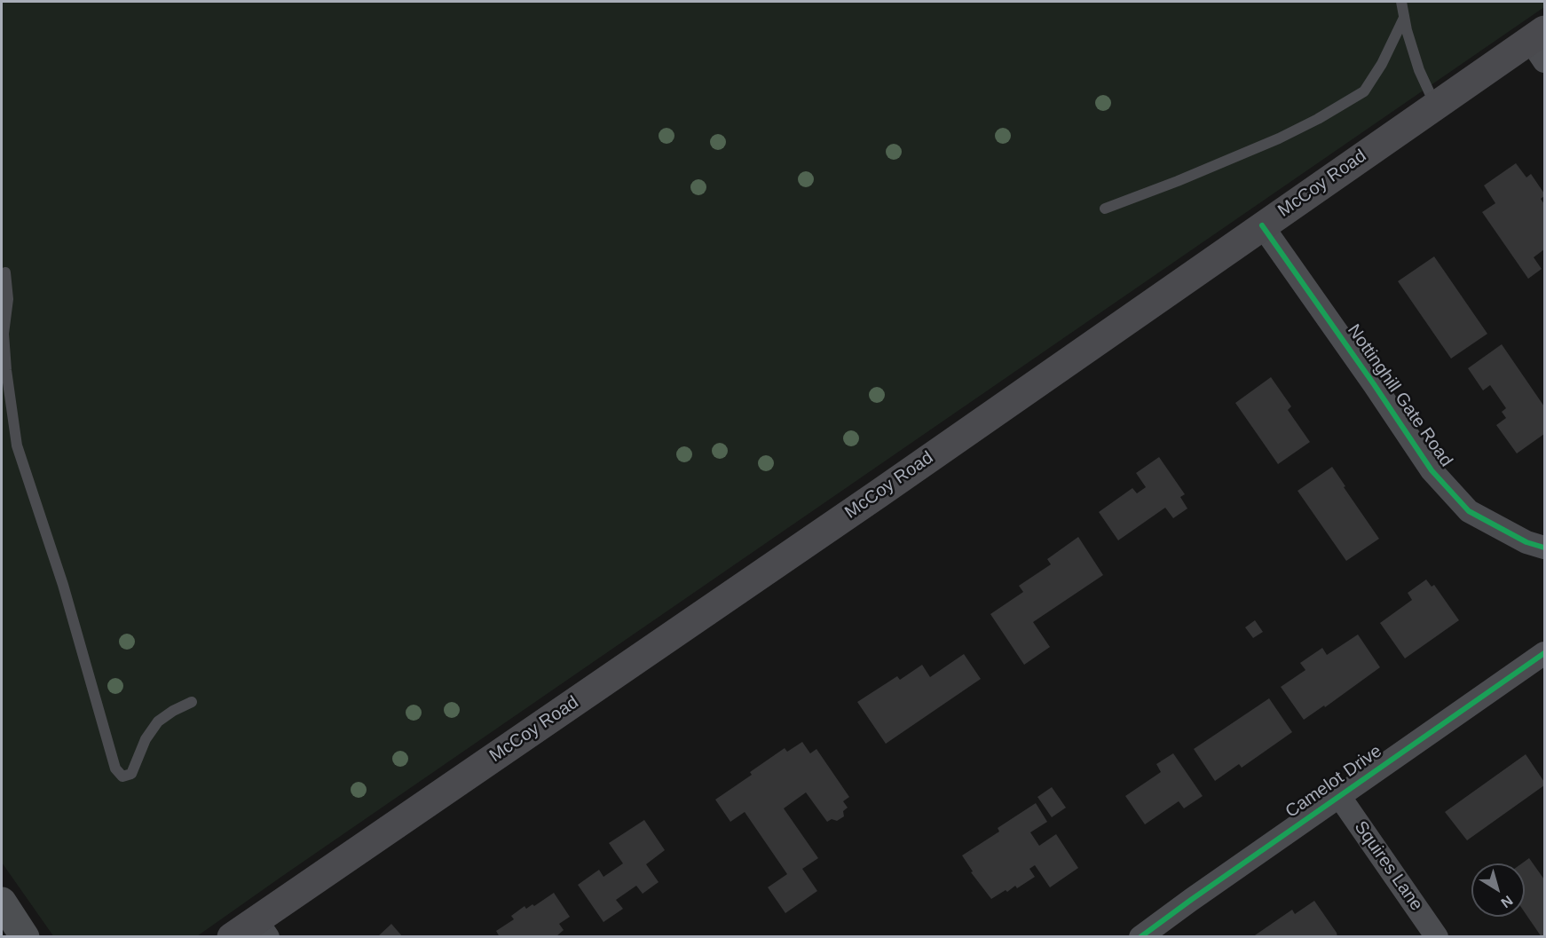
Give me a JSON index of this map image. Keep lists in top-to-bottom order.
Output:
{
  "streets": {
    "main road": ["McCoy Road"],
    "street": ["Nottinghill Gate Road", "Camelot Drive", "Squires Lane"]
  },
  "crossings": [
    ["McCoy Road", "Nottinghill Gate Road"],
    ["Camelot Drive", "Squires Lane"]
  ],
  "north": "bottom right"
}
